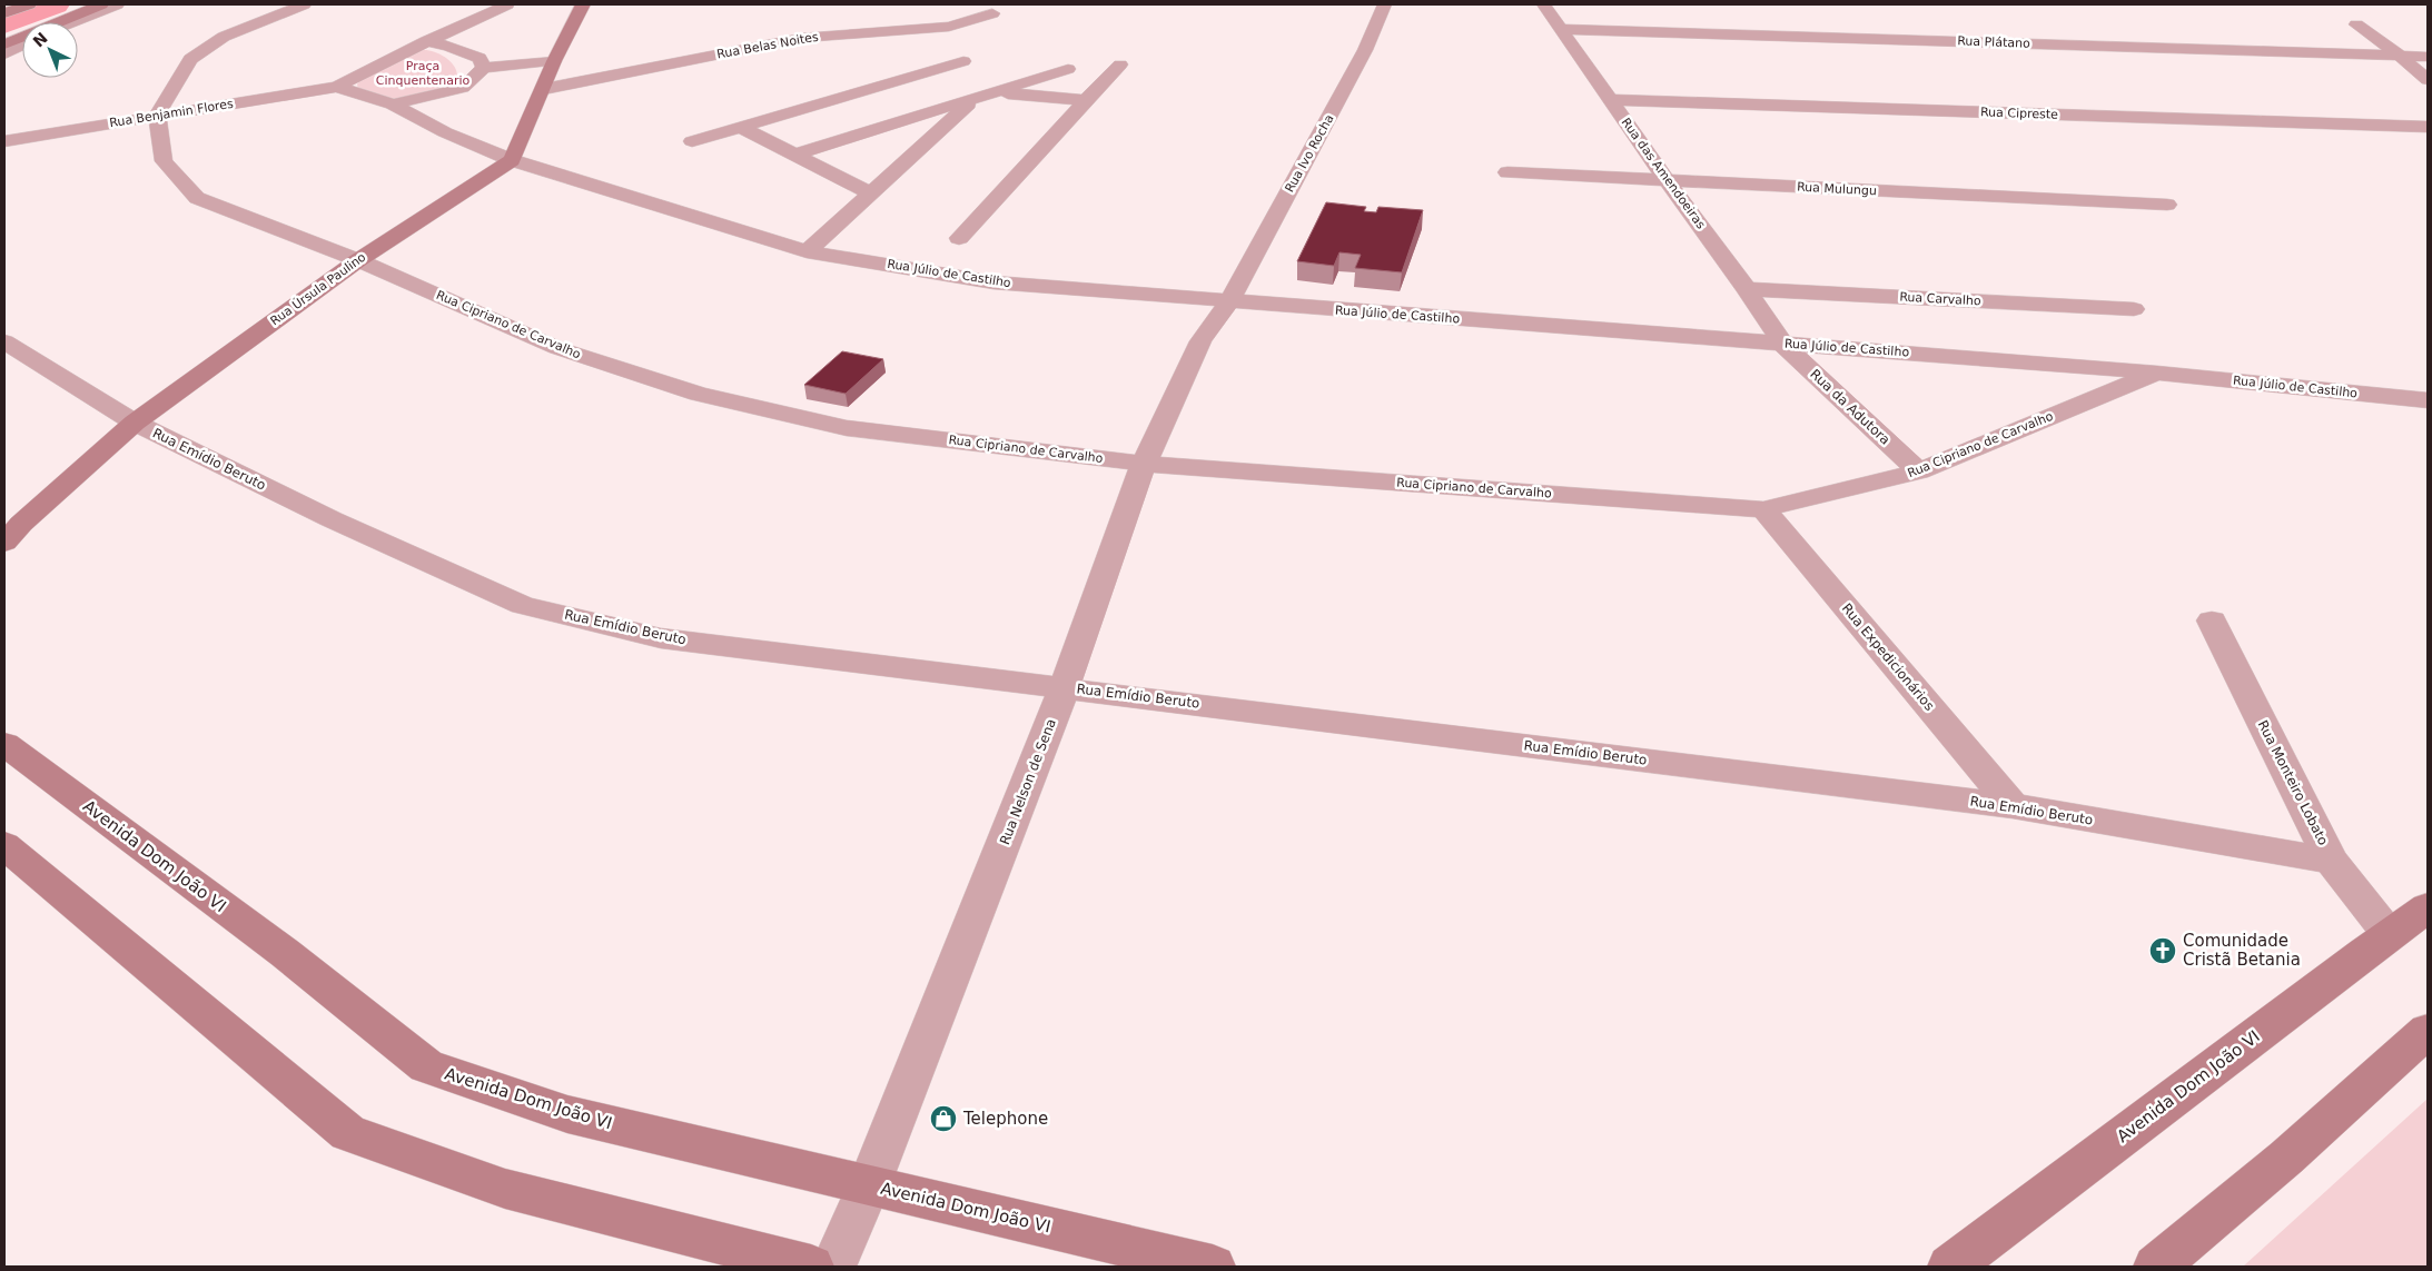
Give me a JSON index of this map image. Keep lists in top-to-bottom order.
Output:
{
  "streets": {
    "main road": ["Rua Úrsula Paulino", "Avenida Dom João VI"],
    "street": [
      "Rua Plátano",
      "Rua Belas Noites",
      "Rua Benjamin Flores",
      "Rua Cipreste",
      "Rua Ivo Rocha",
      "Rua das Amendoeiras",
      "Rua Mulungu",
      "Rua Júlio de Castilho",
      "Rua Carvalho",
      "Rua Cipriano de Carvalho",
      "Rua da Adutora",
      "Rua Emídio Beruto",
      "Rua Expedicionários",
      "Rua Nelson de Sena",
      "Rua Monteiro Lobato"
    ]
  },
  "crossings": [
    ["Rua Plátano", "Rua das Amendoeiras"],
    ["Rua Benjamin Flores", "Rua Júlio de Castilho"],
    ["Rua Benjamin Flores", "Rua Cipriano de Carvalho"],
    ["Rua Cipreste", "Rua das Amendoeiras"],
    ["Rua Ivo Rocha", "Rua Júlio de Castilho"],
    ["Rua Ivo Rocha", "Rua Nelson de Sena"],
    ["Rua das Amendoeiras", "Rua Mulungu"],
    ["Rua das Amendoeiras", "Rua Júlio de Castilho"],
    ["Rua das Amendoeiras", "Rua Carvalho"],
    ["Rua das Amendoeiras", "Rua da Adutora"],
    ["Rua Júlio de Castilho", "Rua Úrsula Paulino"],
    ["Rua Júlio de Castilho", "Rua Cipriano de Carvalho"],
    ["Rua Júlio de Castilho", "Rua da Adutora"],
    ["Rua Júlio de Castilho", "Rua Nelson de Sena"],
    ["Rua Úrsula Paulino", "Rua Cipriano de Carvalho"],
    ["Rua Úrsula Paulino", "Rua Emídio Beruto"],
    ["Rua Cipriano de Carvalho", "Rua da Adutora"],
    ["Rua Cipriano de Carvalho", "Rua Expedicionários"],
    ["Rua Cipriano de Carvalho", "Rua Nelson de Sena"],
    ["Rua Emídio Beruto", "Rua Expedicionários"],
    ["Rua Emídio Beruto", "Rua Nelson de Sena"],
    ["Rua Emídio Beruto", "Rua Monteiro Lobato"],
    ["Rua Nelson de Sena", "Avenida Dom João VI"],
    ["Rua Monteiro Lobato", "Avenida Dom João VI"]
  ],
  "parks": ["Praça Cinquentenario"],
  "places": {
    "church": ["Comunidade Cristã Betania"],
    "shop": ["Telephone"]
  },
  "north": "top left"
}
